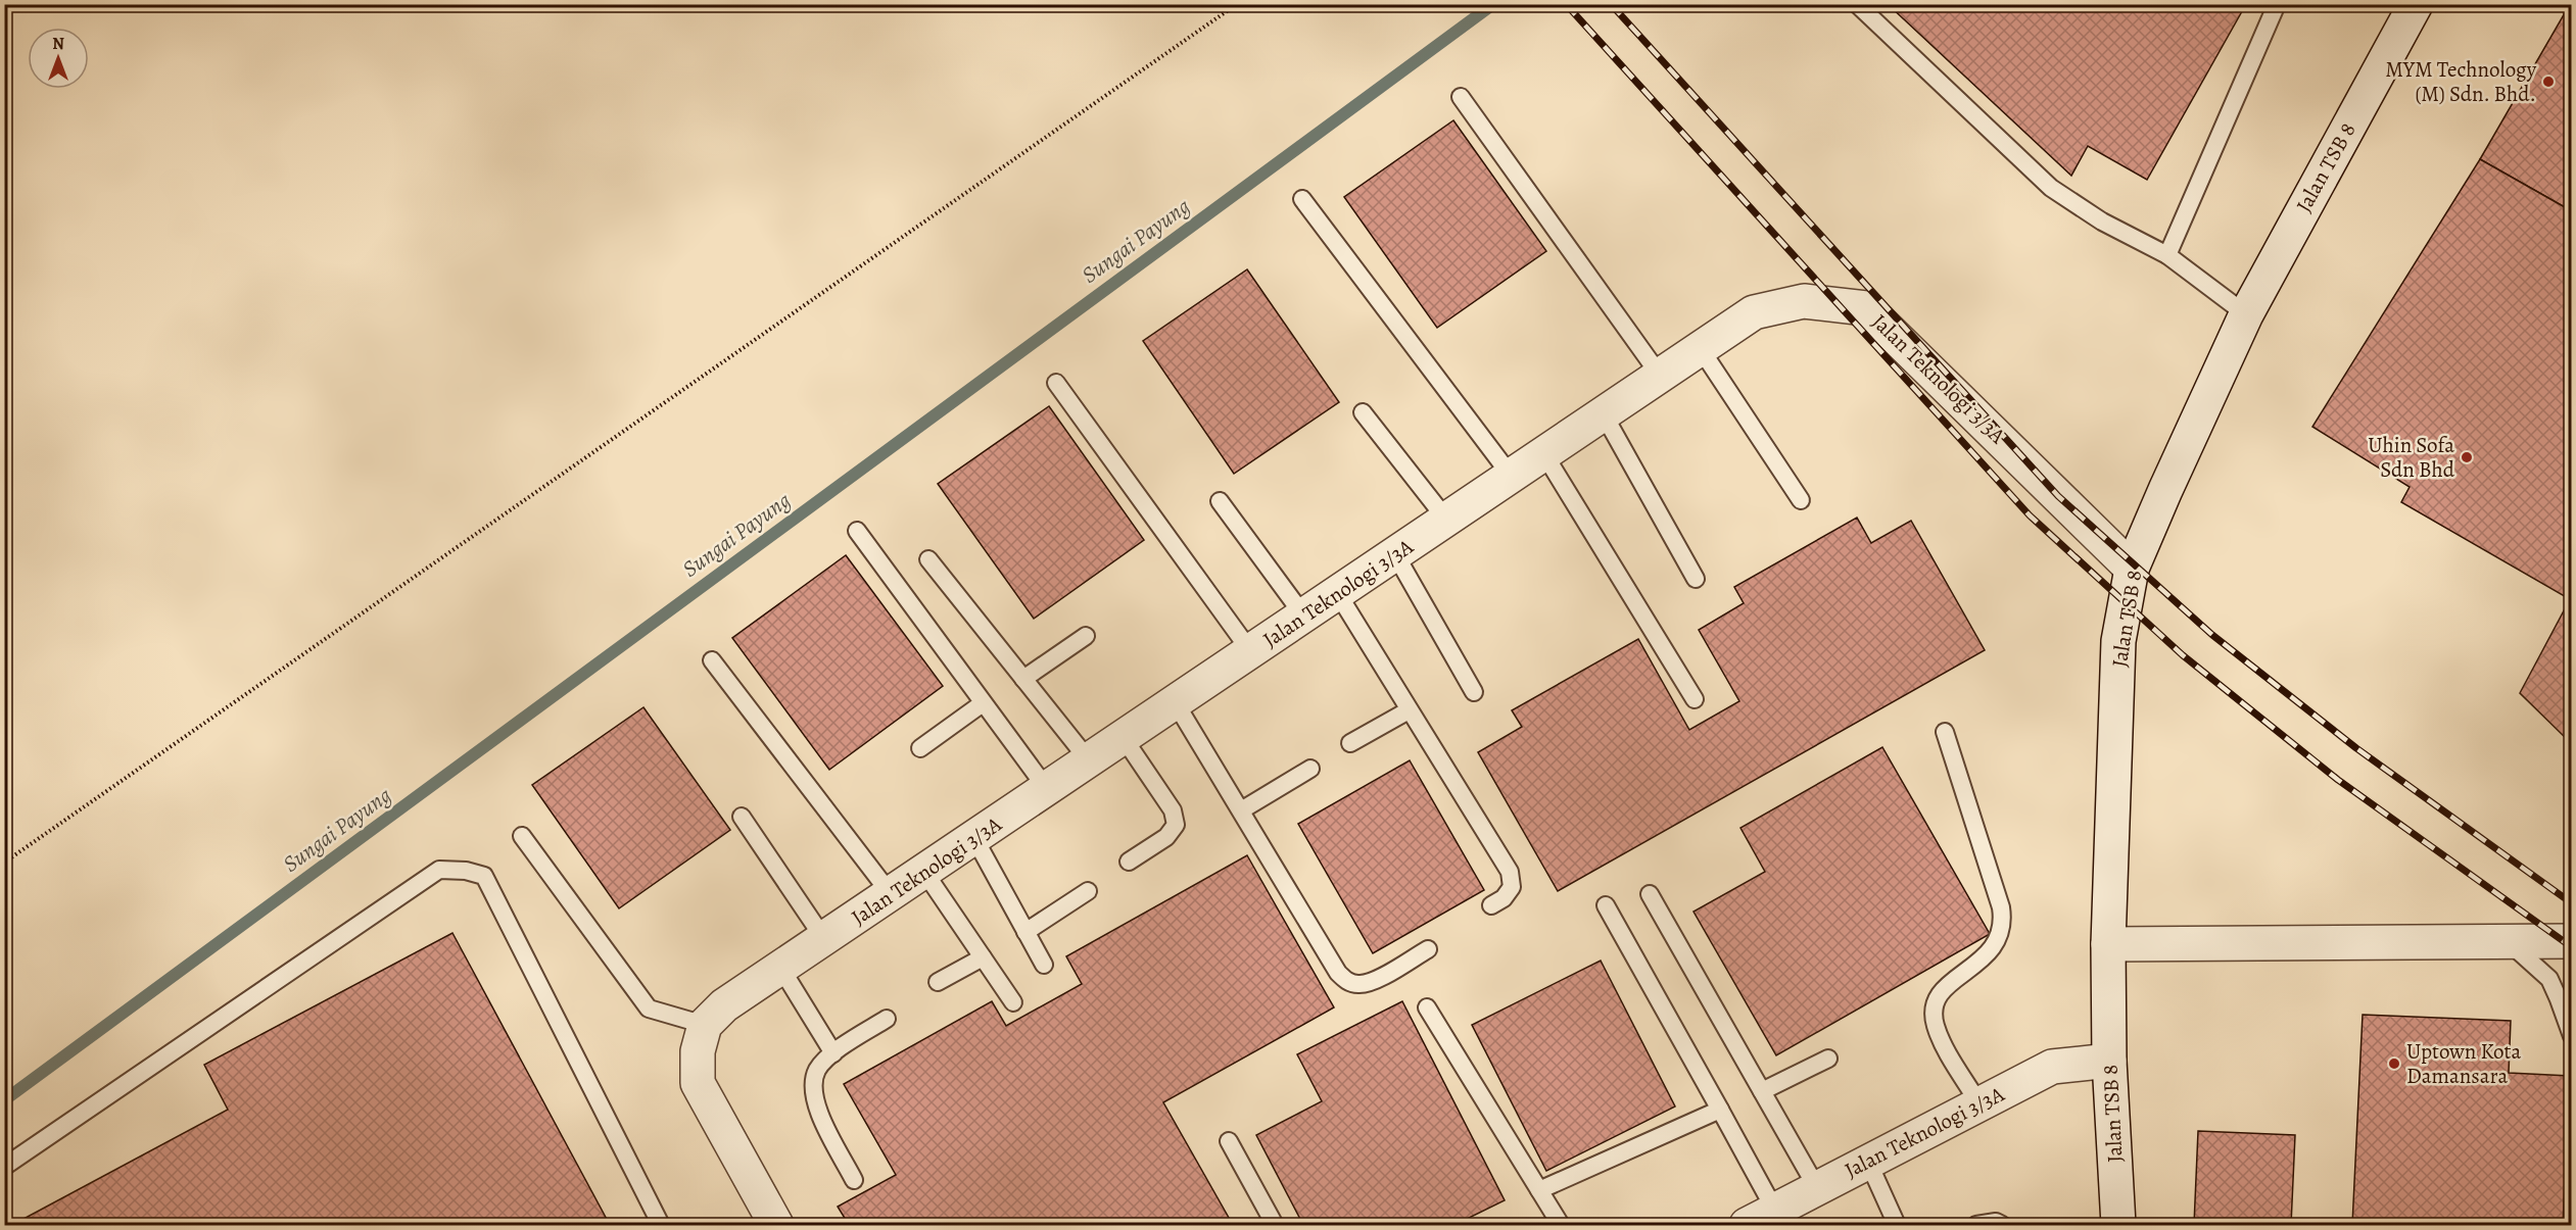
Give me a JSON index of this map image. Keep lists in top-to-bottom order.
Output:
{
  "streets": {
    "street": ["Jalan TSB 8", "Jalan Teknologi 3/3A"]
  },
  "crossings": [
    ["Jalan TSB 8", "Jalan Teknologi 3/3A"]
  ],
  "water": ["Sungai Payung"],
  "places": ["MYM Technology (M) Sdn. Bhd.", "Uhin Sofa Sdn Bhd", "Uptown Kota Damansara"],
  "north": "top"
}
